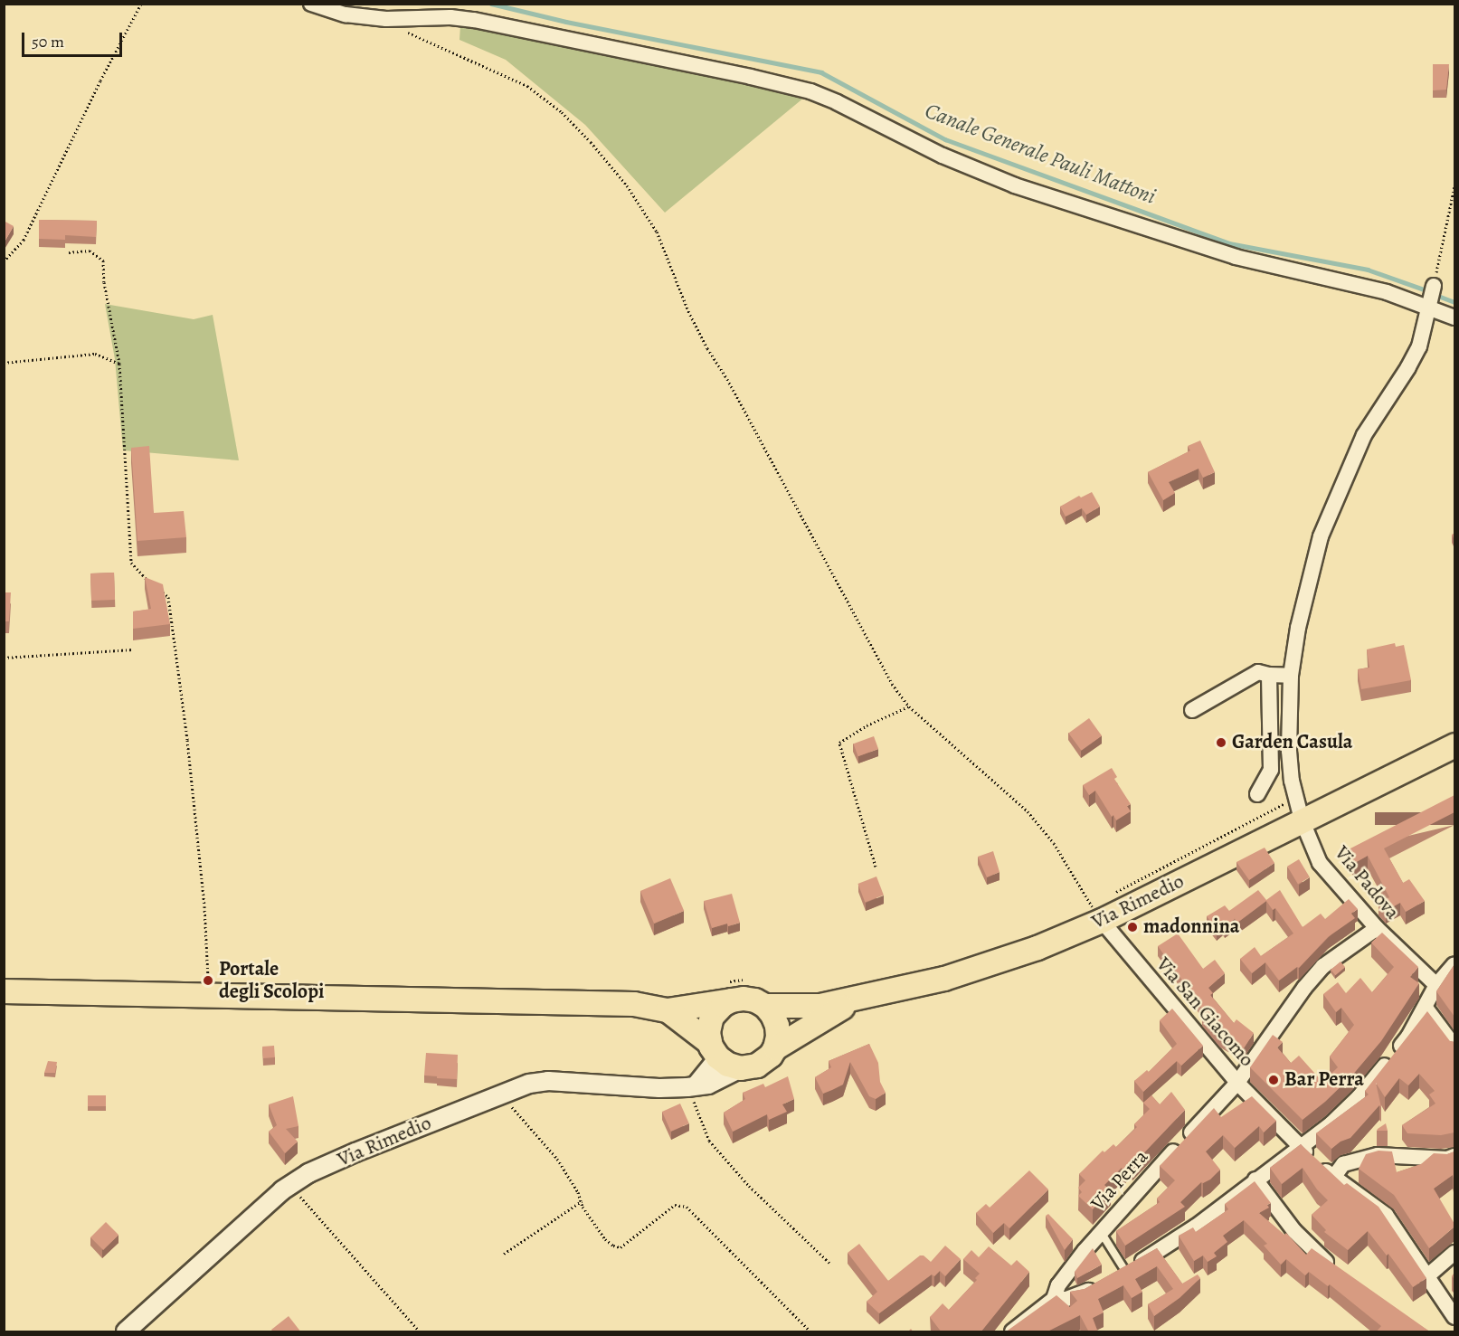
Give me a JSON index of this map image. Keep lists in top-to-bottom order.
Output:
{
  "streets": {
    "main road": ["Via Rimedio"],
    "street": ["Via Padova", "Via San Giacomo", "Via Perra"]
  },
  "crossings": [
    ["Via Padova", "Via Rimedio"],
    ["Via Padova", "Via Perra"],
    ["Via Rimedio", "Via San Giacomo"],
    ["Via San Giacomo", "Via Perra"]
  ],
  "water": ["Canale Generale Pauli Mattoni"],
  "places": [
    "Garden Casula",
    "madonnina",
    "Portale degli Scolopi",
    "Bar Perra"
  ],
  "scale_bar": "50 m"
}
